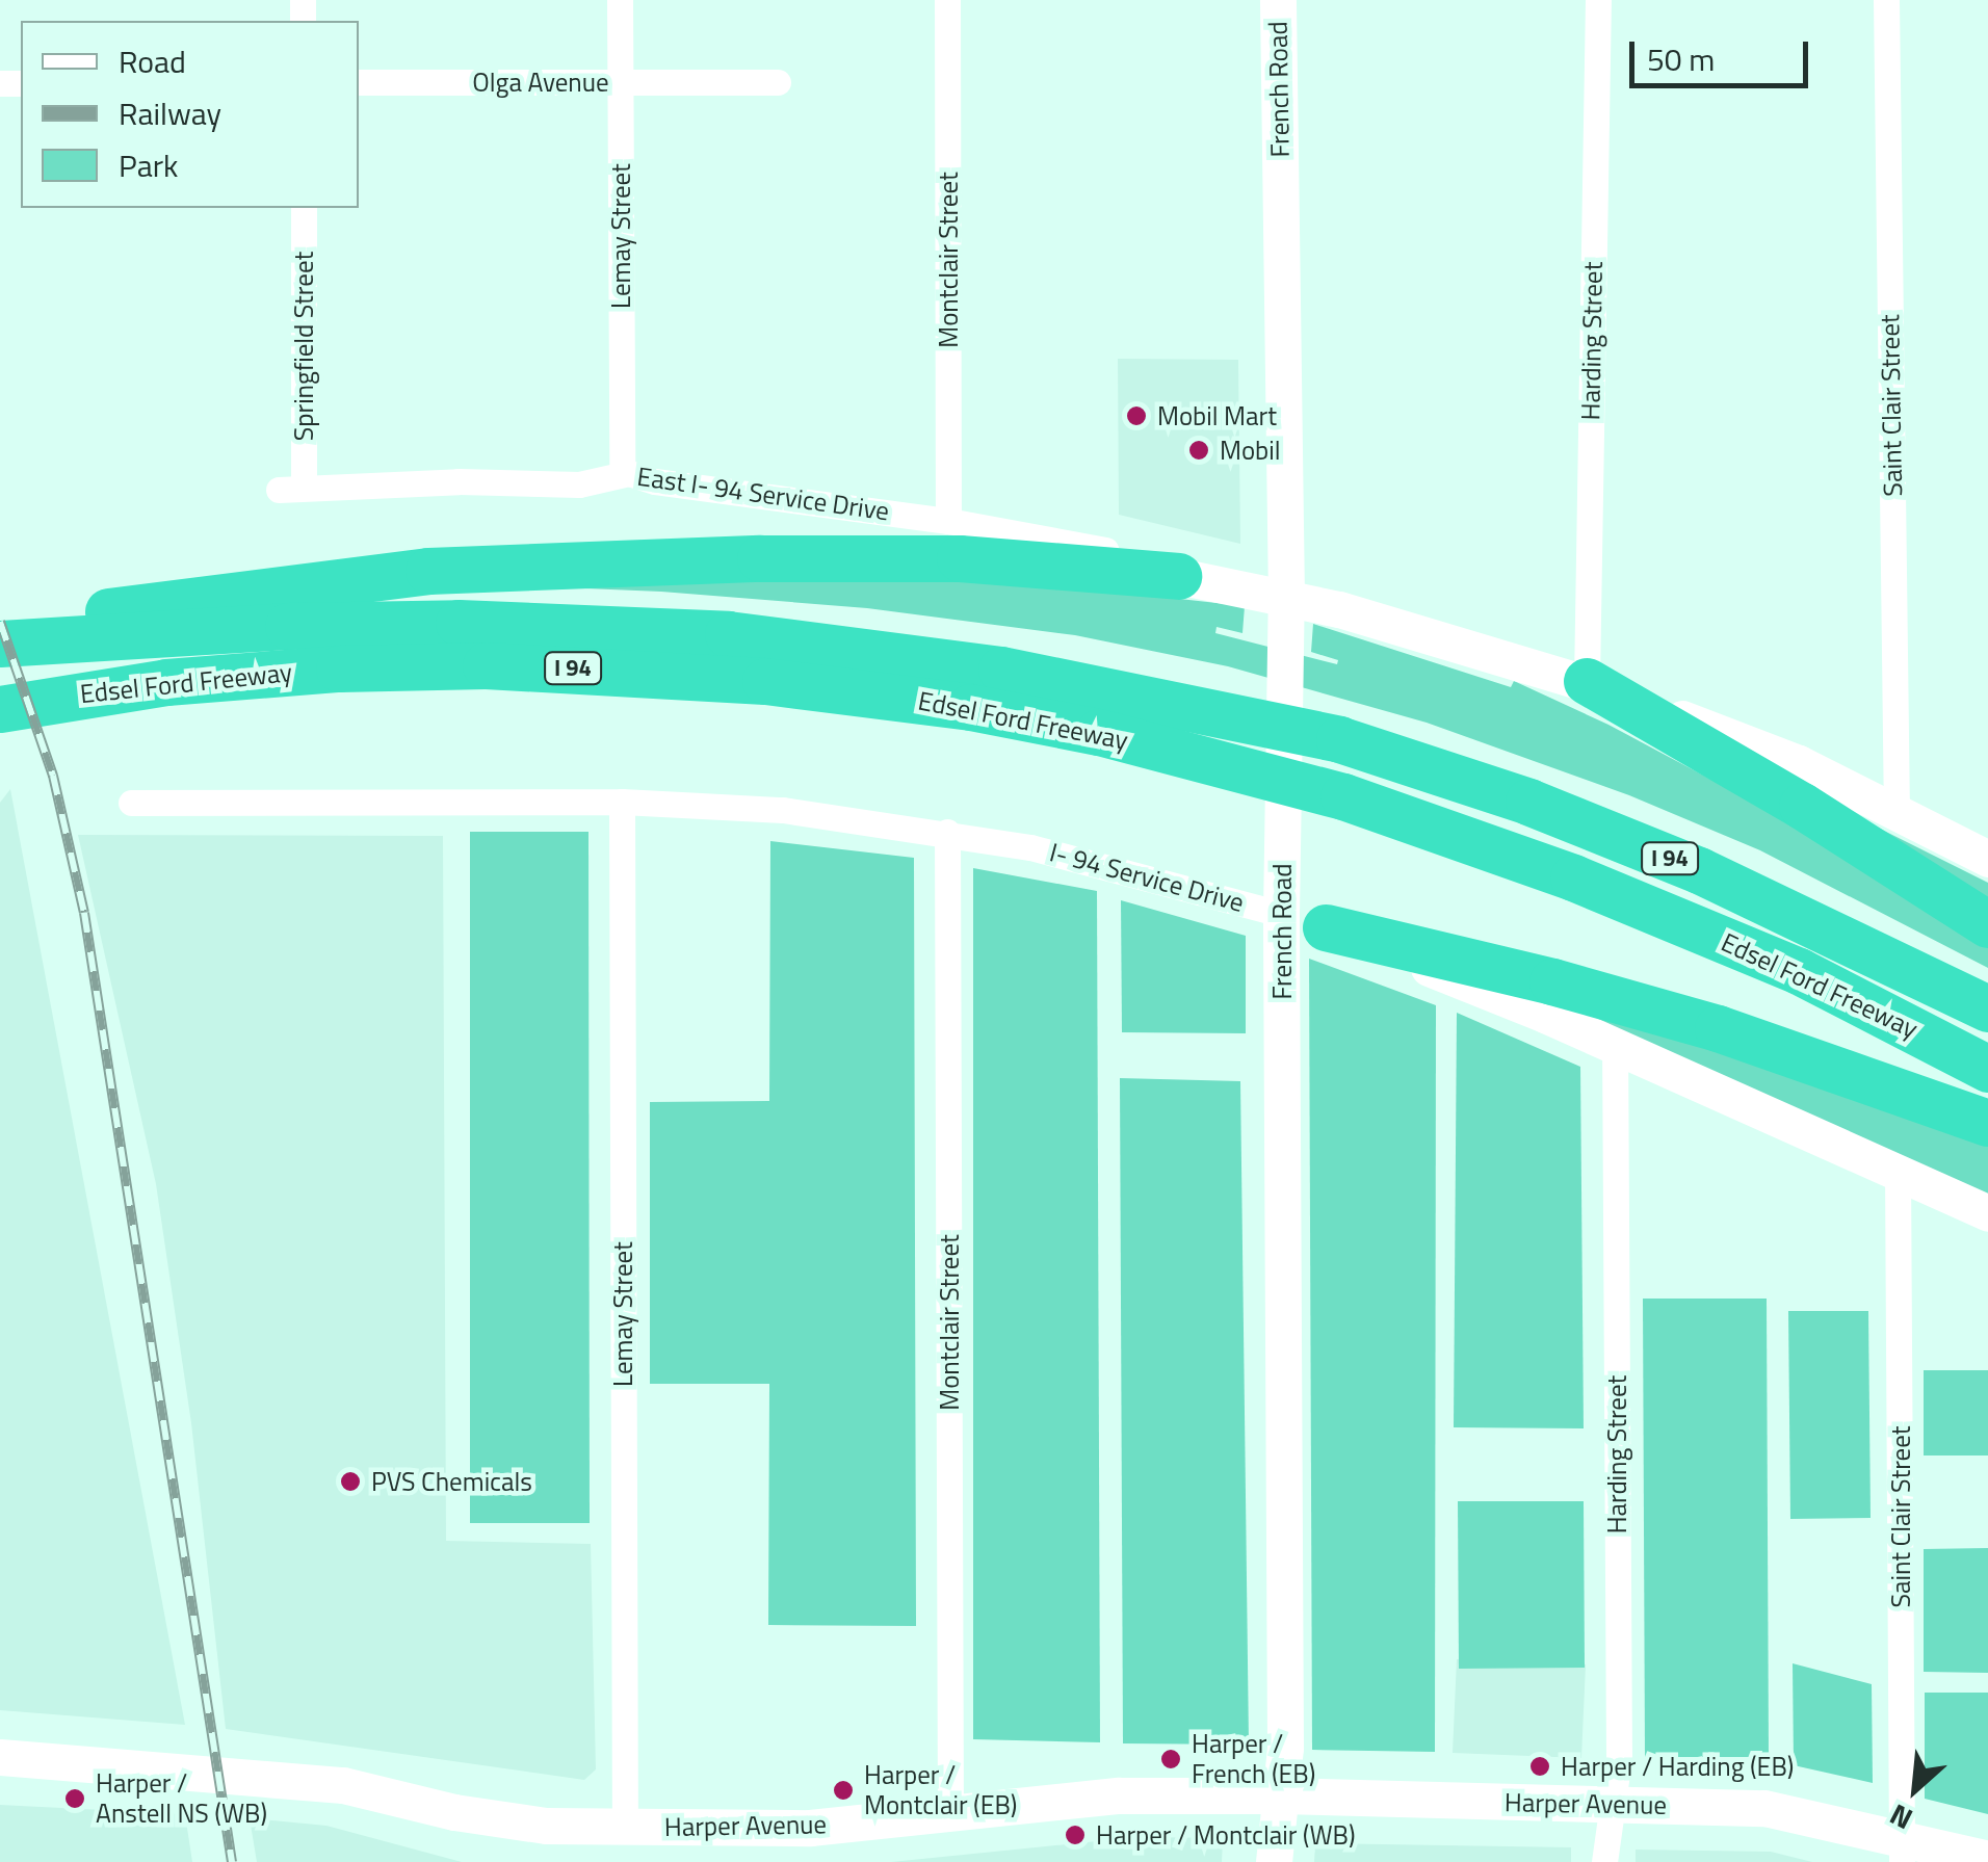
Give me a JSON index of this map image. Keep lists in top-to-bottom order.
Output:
{
  "streets": {
    "highway": ["I 94", "Edsel Ford Freeway"],
    "street": [
      "Olga Avenue",
      "French Road",
      "Lemay Street",
      "Montclair Street",
      "Harding Street",
      "Springfield Street",
      "Saint Clair Street",
      "East I- 94 Service Drive",
      "I- 94 Service Drive",
      "Harper Avenue"
    ]
  },
  "crossings": [
    ["Olga Avenue", "Lemay Street"],
    ["French Road", "I- 94 Service Drive"],
    ["French Road", "Harper Avenue"],
    ["Lemay Street", "East I- 94 Service Drive"],
    ["Lemay Street", "I- 94 Service Drive"],
    ["Lemay Street", "Harper Avenue"],
    ["Montclair Street", "East I- 94 Service Drive"],
    ["Montclair Street", "I- 94 Service Drive"],
    ["Montclair Street", "Harper Avenue"],
    ["Harding Street", "I- 94 Service Drive"],
    ["Harding Street", "Harper Avenue"],
    ["Springfield Street", "East I- 94 Service Drive"],
    ["Saint Clair Street", "I- 94 Service Drive"],
    ["Saint Clair Street", "Harper Avenue"]
  ],
  "places": [
    "Mobil Mart",
    "Mobil",
    "PVS Chemicals",
    "Harper / French (EB)",
    "Harper / Harding (EB)",
    "Harper / Montclair (EB)",
    "Harper / Anstell NS (WB)",
    "Harper / Montclair (WB)"
  ],
  "legend": ["Road", "Railway", "Park"],
  "scale_bar": "50 m",
  "north": "bottom left"
}
